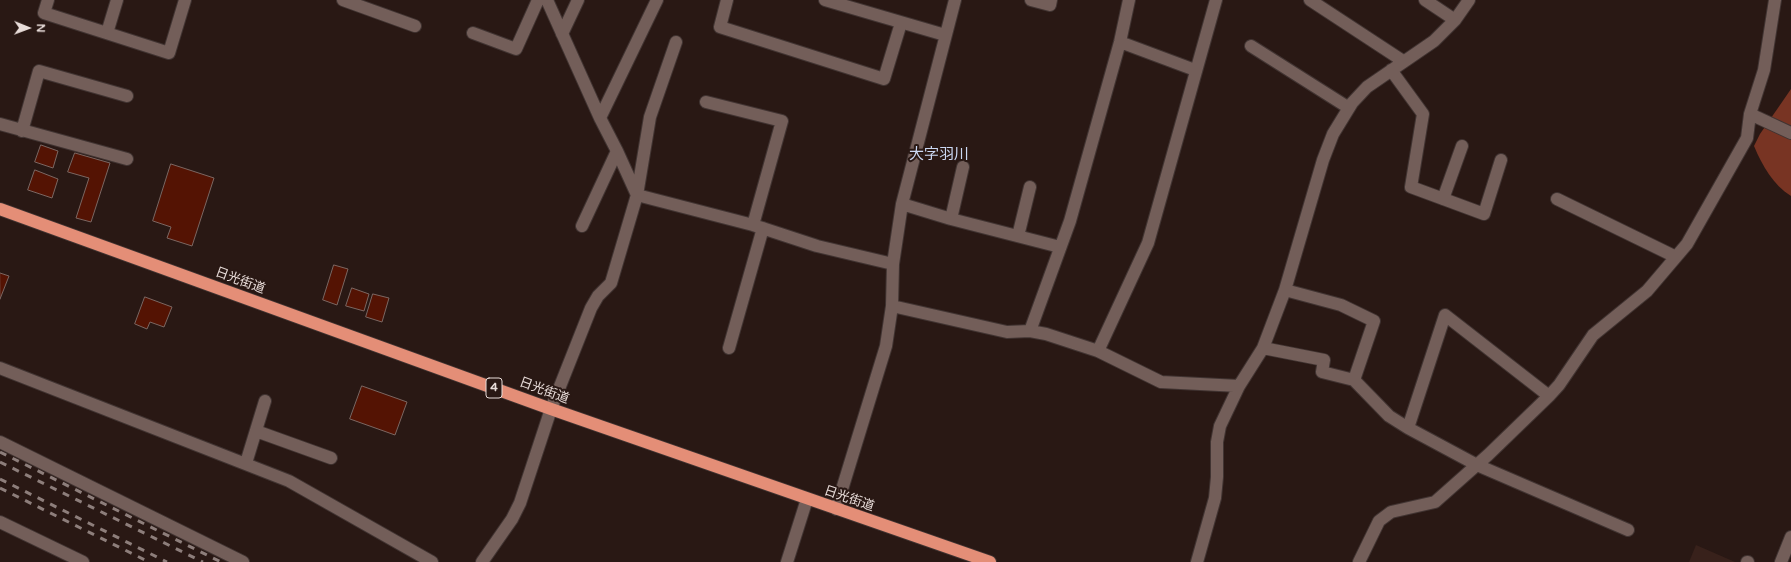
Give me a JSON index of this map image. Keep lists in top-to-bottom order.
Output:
{
  "streets": {
    "highway": ["日光街道", "4"]
  },
  "districts": ["大字羽川"],
  "north": "right"
}
